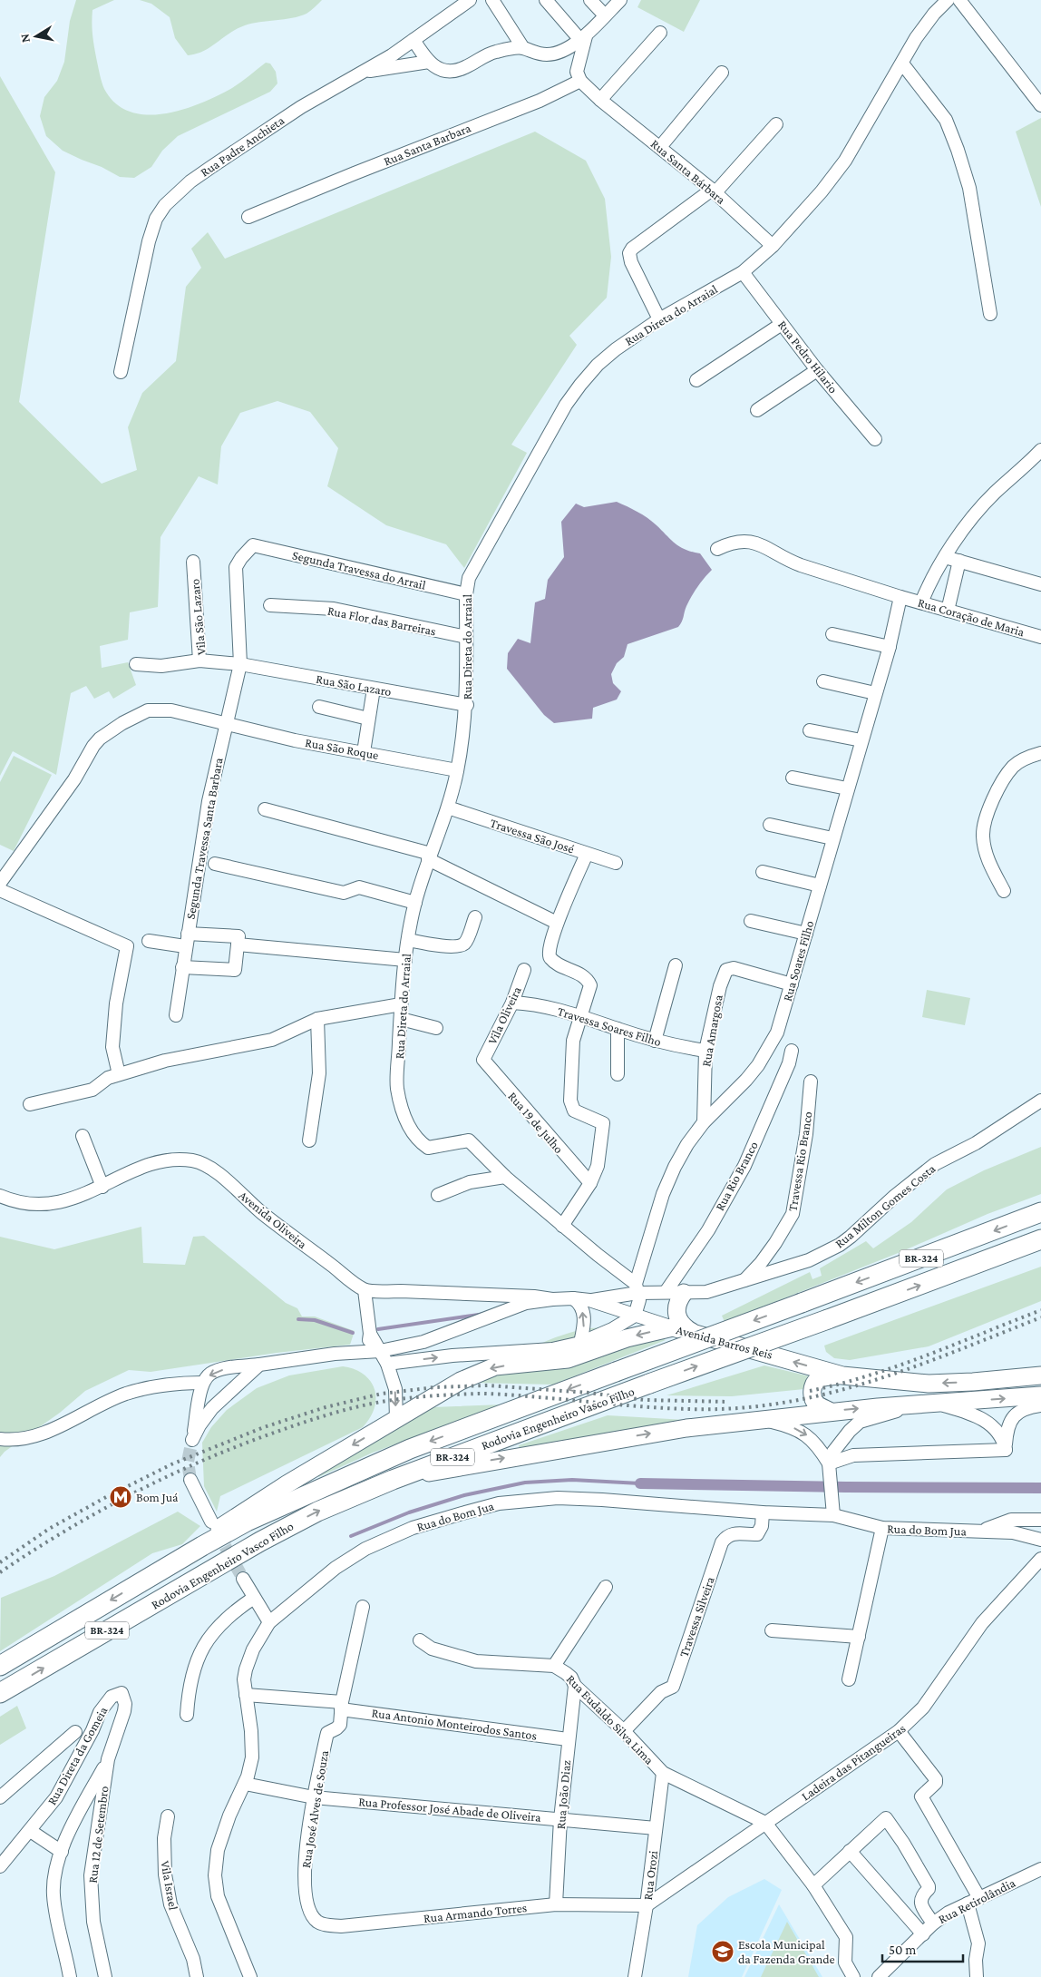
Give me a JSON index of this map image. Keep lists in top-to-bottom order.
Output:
{
  "streets": {
    "highway": ["BR-324", "Rodovia Engenheiro Vasco Filho"],
    "main road": ["Avenida Barros Reis"],
    "street": [
      "Rua Santa Barbara",
      "Rua Padre Anchieta",
      "Rua Santa Bárbara",
      "Rua Direta do Arraial",
      "Rua Pedro Hilario",
      "Segunda Travessa do Arrail",
      "Vila São Lazaro",
      "Rua Coração de Maria",
      "Rua Flor das Barreiras",
      "Rua São Lazaro",
      "Rua São Roque",
      "Travessa São José",
      "Segunda Travessa Santa Barbara",
      "Rua Soares Filho",
      "Vila Oliveira",
      "Travessa Soares Filho",
      "Rua Amargosa",
      "Rua 19 de Julho",
      "Travessa Rio Branco",
      "Rua Rio Branco",
      "Rua Milton Gomes Costa",
      "Avenida Oliveira",
      "Rua do Bom Jua",
      "Travessa Silveira",
      "Rua Eudaldo Silva Lima",
      "Rua Antonio Monteirodos Santos",
      "Rua Direta da Gomeia",
      "Ladeira das Pitangueiras",
      "Rua João Diaz",
      "Rua José Alves de Souza",
      "Rua Professor José Abade de Oliveira",
      "Rua 12 de Setembro",
      "Rua Orozi",
      "Vila Israel",
      "Rua Retirolândia",
      "Rua Armando Torres"
    ]
  },
  "crossings": [
    ["Rua Santa Bárbara", "Rua Direta do Arraial"],
    ["Rua Direta do Arraial", "Rua Pedro Hilario"],
    ["Rua Direta do Arraial", "Segunda Travessa do Arrail"],
    ["Rua Direta do Arraial", "Rua Flor das Barreiras"],
    ["Rua Direta do Arraial", "Rua São Lazaro"],
    ["Rua Direta do Arraial", "Rua São Roque"],
    ["Rua Direta do Arraial", "Travessa São José"],
    ["Rua Direta do Arraial", "Rua Soares Filho"],
    ["Rua Direta do Arraial", "Rua Milton Gomes Costa"],
    ["Segunda Travessa do Arrail", "Segunda Travessa Santa Barbara"],
    ["Vila São Lazaro", "Rua São Lazaro"],
    ["Vila São Lazaro", "Segunda Travessa Santa Barbara"],
    ["Rua Coração de Maria", "Rua Soares Filho"],
    ["Rua São Lazaro", "Segunda Travessa Santa Barbara"],
    ["Rua São Roque", "Segunda Travessa Santa Barbara"],
    ["Rua Soares Filho", "Rua Amargosa"],
    ["Rua Soares Filho", "Rua Milton Gomes Costa"],
    ["Vila Oliveira", "Travessa Soares Filho"],
    ["Vila Oliveira", "Rua 19 de Julho"],
    ["Travessa Soares Filho", "Rua Amargosa"],
    ["Travessa Rio Branco", "Rua Milton Gomes Costa"],
    ["Rua Rio Branco", "Rua Milton Gomes Costa"],
    ["Avenida Barros Reis", "Rodovia Engenheiro Vasco Filho"],
    ["Rua do Bom Jua", "Travessa Silveira"],
    ["Rua do Bom Jua", "Rua Antonio Monteirodos Santos"],
    ["Rua do Bom Jua", "Rua Professor José Abade de Oliveira"],
    ["Travessa Silveira", "Rua Eudaldo Silva Lima"],
    ["Rua Eudaldo Silva Lima", "Ladeira das Pitangueiras"],
    ["Rua Eudaldo Silva Lima", "Rua João Diaz"],
    ["Rua Eudaldo Silva Lima", "Rua Orozi"],
    ["Rua Antonio Monteirodos Santos", "Rua João Diaz"],
    ["Rua Antonio Monteirodos Santos", "Rua José Alves de Souza"],
    ["Rua Direta da Gomeia", "Rua 12 de Setembro"],
    ["Ladeira das Pitangueiras", "Rua Orozi"],
    ["Ladeira das Pitangueiras", "Rua Armando Torres"],
    ["Rua João Diaz", "Rua Professor José Abade de Oliveira"],
    ["Rua João Diaz", "Rua Armando Torres"],
    ["Rua José Alves de Souza", "Rua Professor José Abade de Oliveira"],
    ["Rua José Alves de Souza", "Rua Armando Torres"],
    ["Rua Professor José Abade de Oliveira", "Rua Orozi"],
    ["Rua Orozi", "Rua Armando Torres"]
  ],
  "places": {
    "metro station": ["Bom Juá"],
    "school or university": ["Escola Municipal da Fazenda Grande"]
  },
  "scale_bar": "50 m",
  "north": "left"
}
